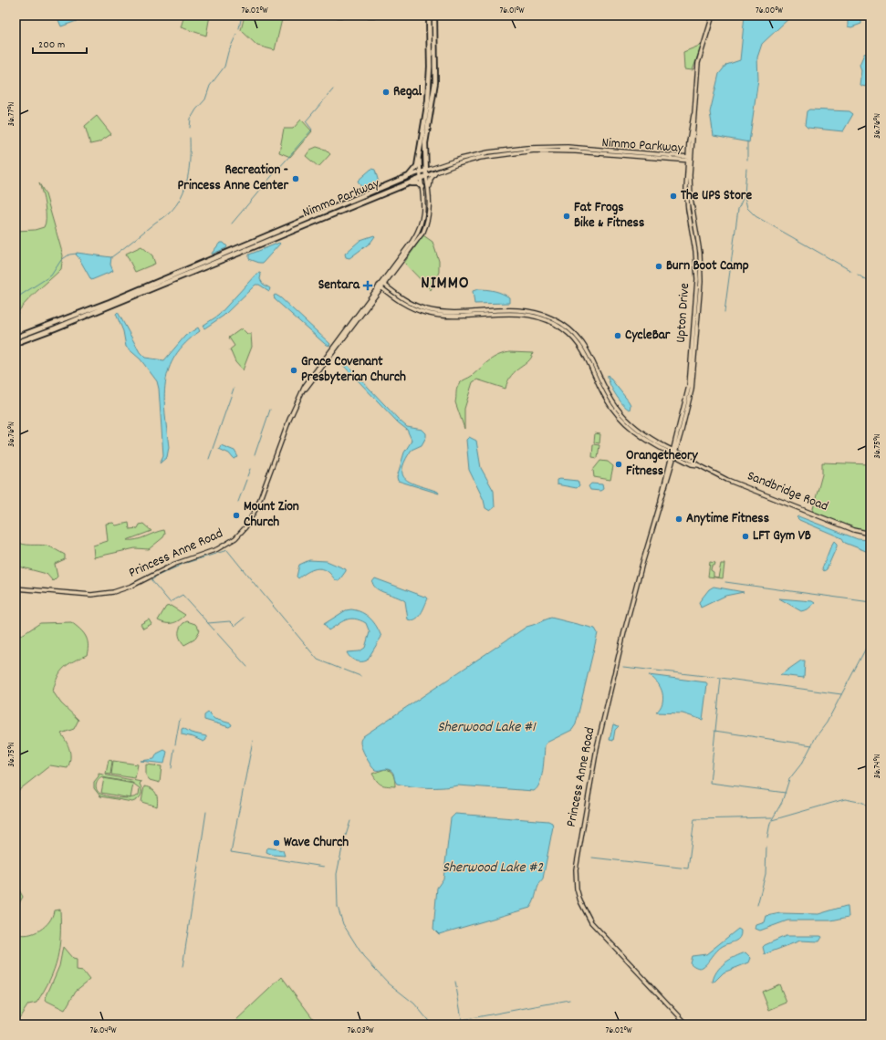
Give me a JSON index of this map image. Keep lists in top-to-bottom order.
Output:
{
  "streets": {
    "highway": ["Nimmo Parkway"],
    "main road": ["Upton Drive", "Sandbridge Road", "Princess Anne Road"]
  },
  "crossings": [
    ["Nimmo Parkway", "Upton Drive"],
    ["Nimmo Parkway", "Princess Anne Road"],
    ["Upton Drive", "Sandbridge Road"],
    ["Upton Drive", "Princess Anne Road"],
    ["Sandbridge Road", "Princess Anne Road"]
  ],
  "districts": ["NIMMO"],
  "water": ["Sherwood Lake #1", "Sherwood Lake #2"],
  "places": {
    "other": [
      "Regal",
      "Recreation - Princess Anne Center",
      "The UPS Store",
      "Fat Frogs Bike & Fitness",
      "Burn Boot Camp",
      "CycleBar",
      "Grace Covenant Presbyterian Church",
      "Orangetheory Fitness",
      "Mount Zion Church",
      "Anytime Fitness",
      "LFT Gym VB",
      "Wave Church"
    ],
    "health": ["Sentara"]
  },
  "scale_bar": "200 m",
  "coordinates": [
    "76.02°W",
    "76.01°W",
    "76.00°W",
    "36.77°N",
    "36.76°N",
    "36.75°N",
    "36.74°N",
    "76.04°W",
    "76.03°W"
  ]
}
